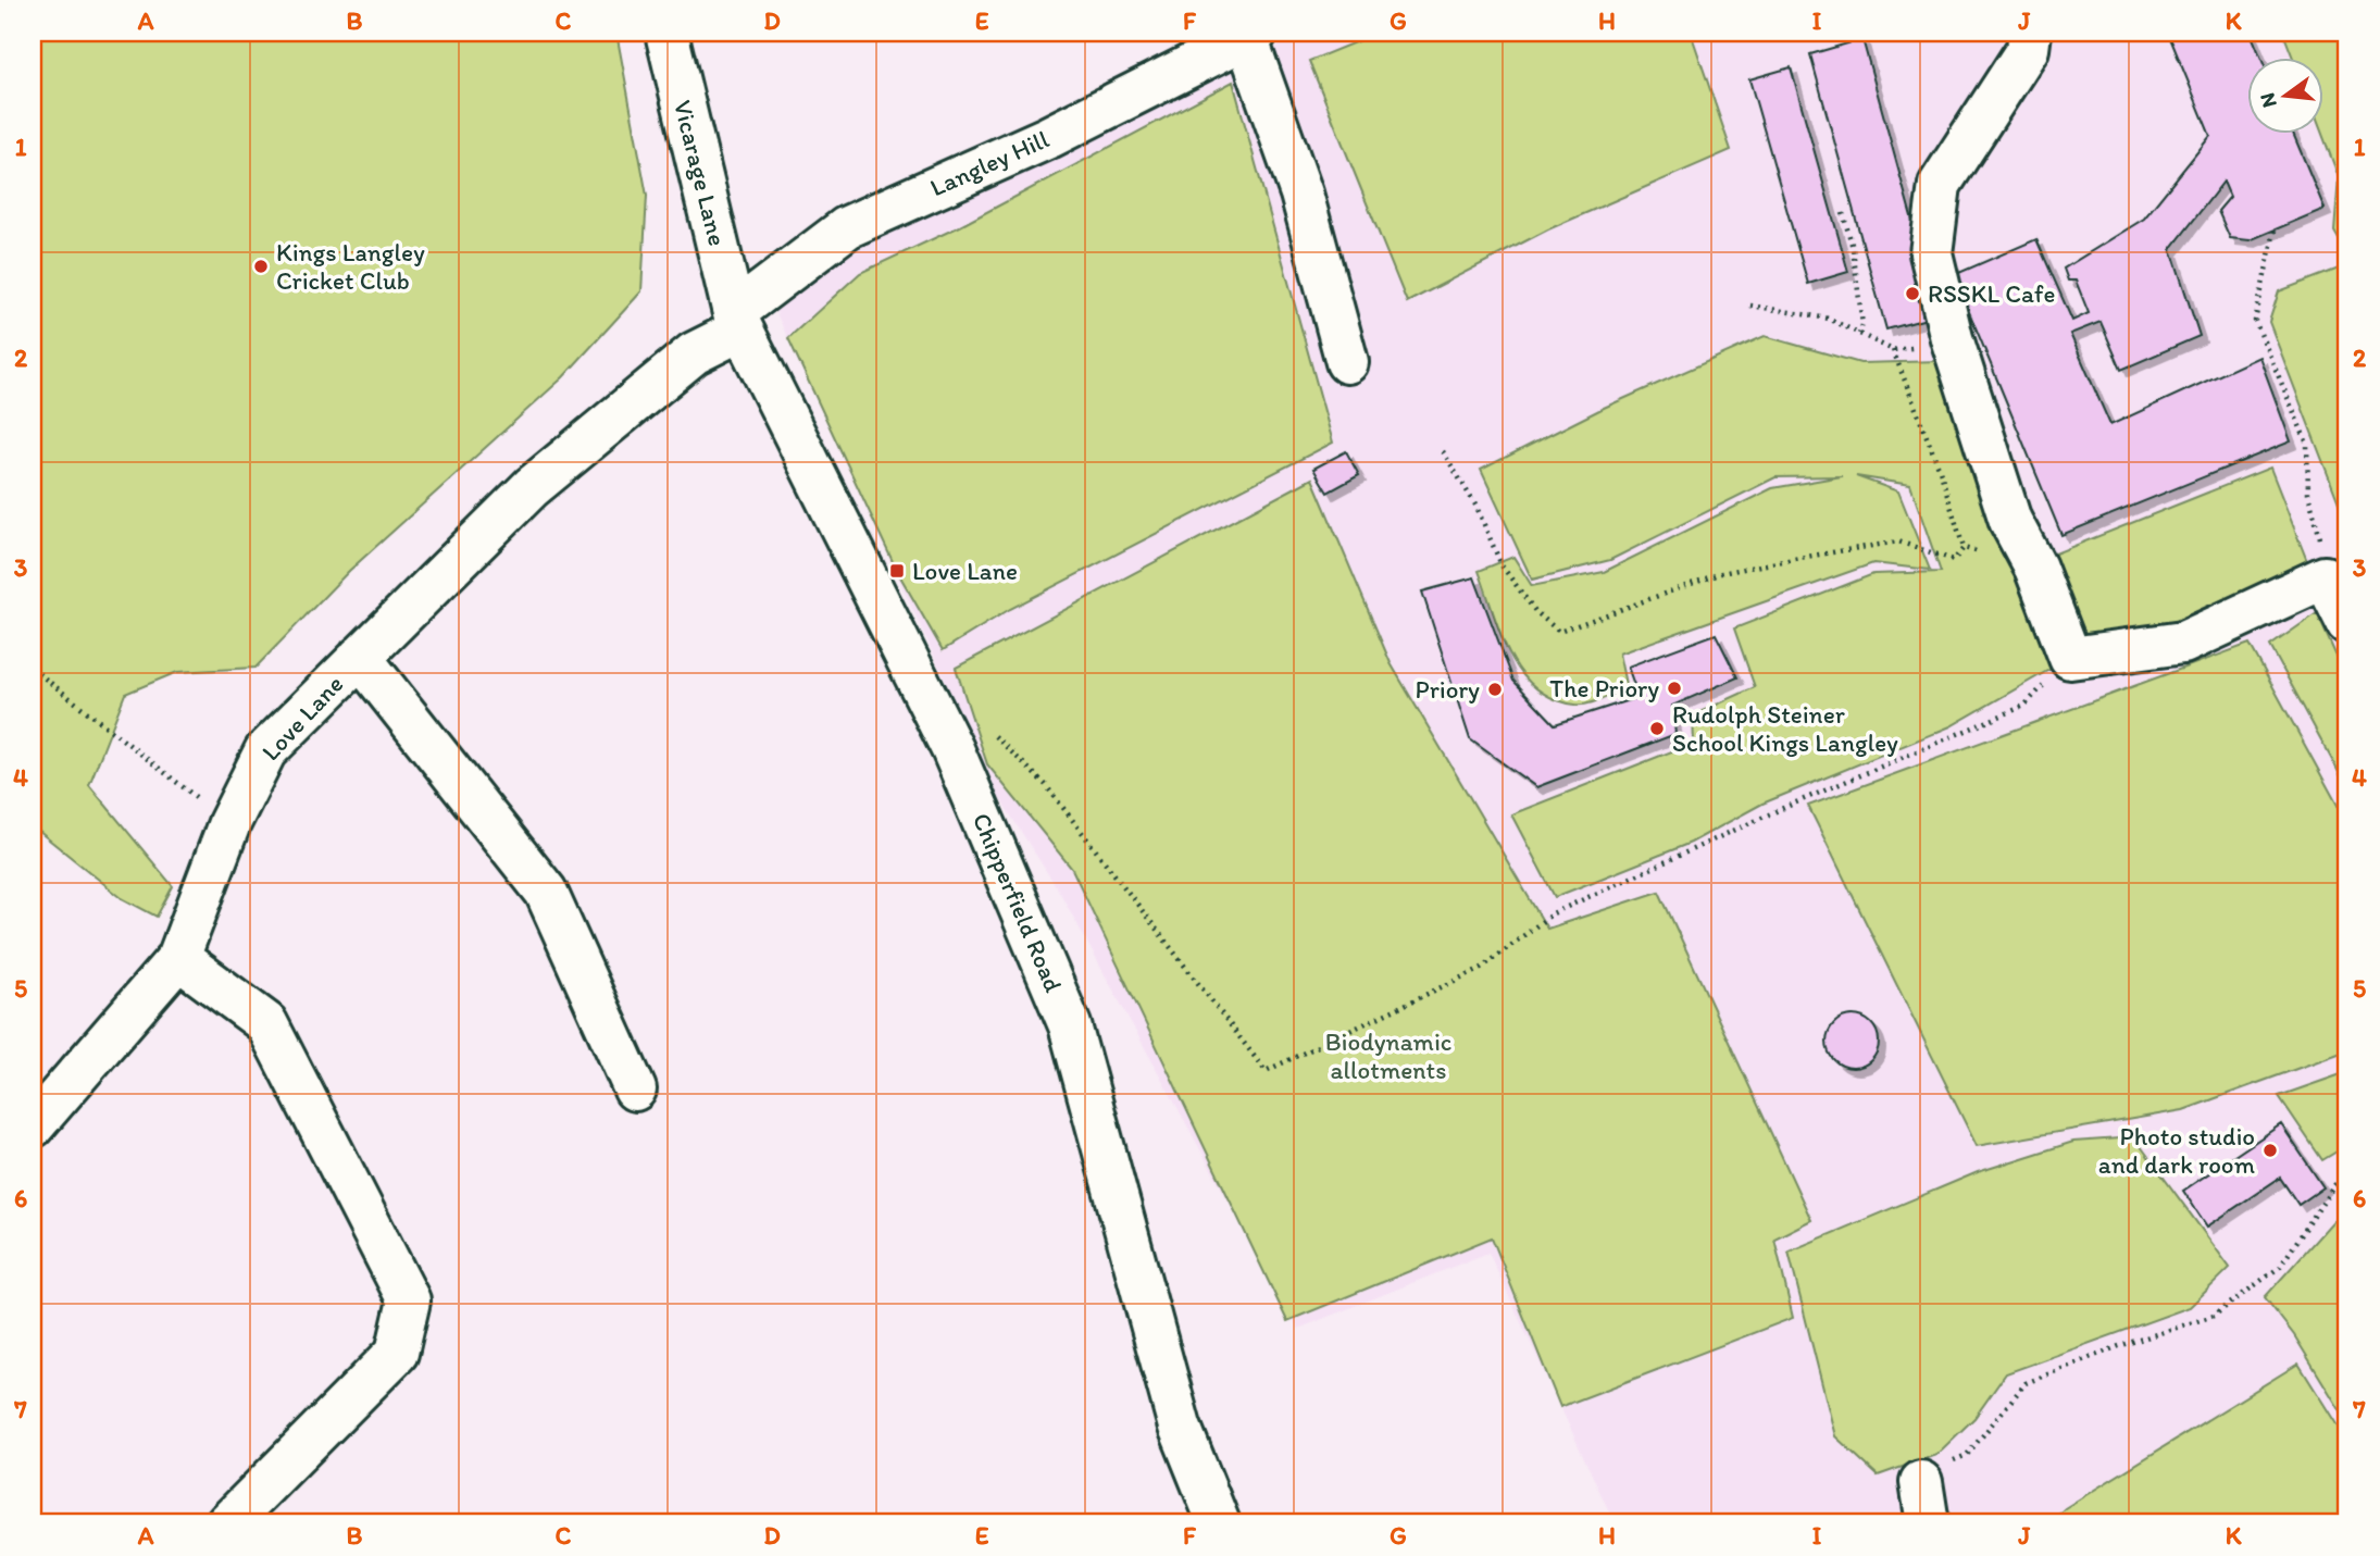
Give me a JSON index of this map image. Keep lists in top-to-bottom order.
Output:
{
  "streets": {
    "street": [
      "Langley Hill",
      "Vicarage Lane",
      "Love Lane",
      "Chipperfield Road"
    ]
  },
  "crossings": [
    ["Langley Hill", "Vicarage Lane"],
    ["Langley Hill", "Love Lane"],
    ["Langley Hill", "Chipperfield Road"],
    ["Vicarage Lane", "Love Lane"],
    ["Vicarage Lane", "Chipperfield Road"],
    ["Love Lane", "Chipperfield Road"]
  ],
  "parks": ["Biodynamic allotments"],
  "places": {
    "other": [
      "Kings Langley Cricket Club",
      "RSSKL Cafe",
      "The Priory",
      "Priory",
      "Rudolph Steiner School Kings Langley",
      "Photo studio and dark room"
    ],
    "transit": ["Love Lane"]
  },
  "north": "left",
  "grid": {
    "columns": [
      "A",
      "B",
      "C",
      "D",
      "E",
      "F",
      "G",
      "H",
      "I",
      "J",
      "K"
    ],
    "rows": [
      "1",
      "2",
      "3",
      "4",
      "5",
      "6",
      "7"
    ]
  }
}
